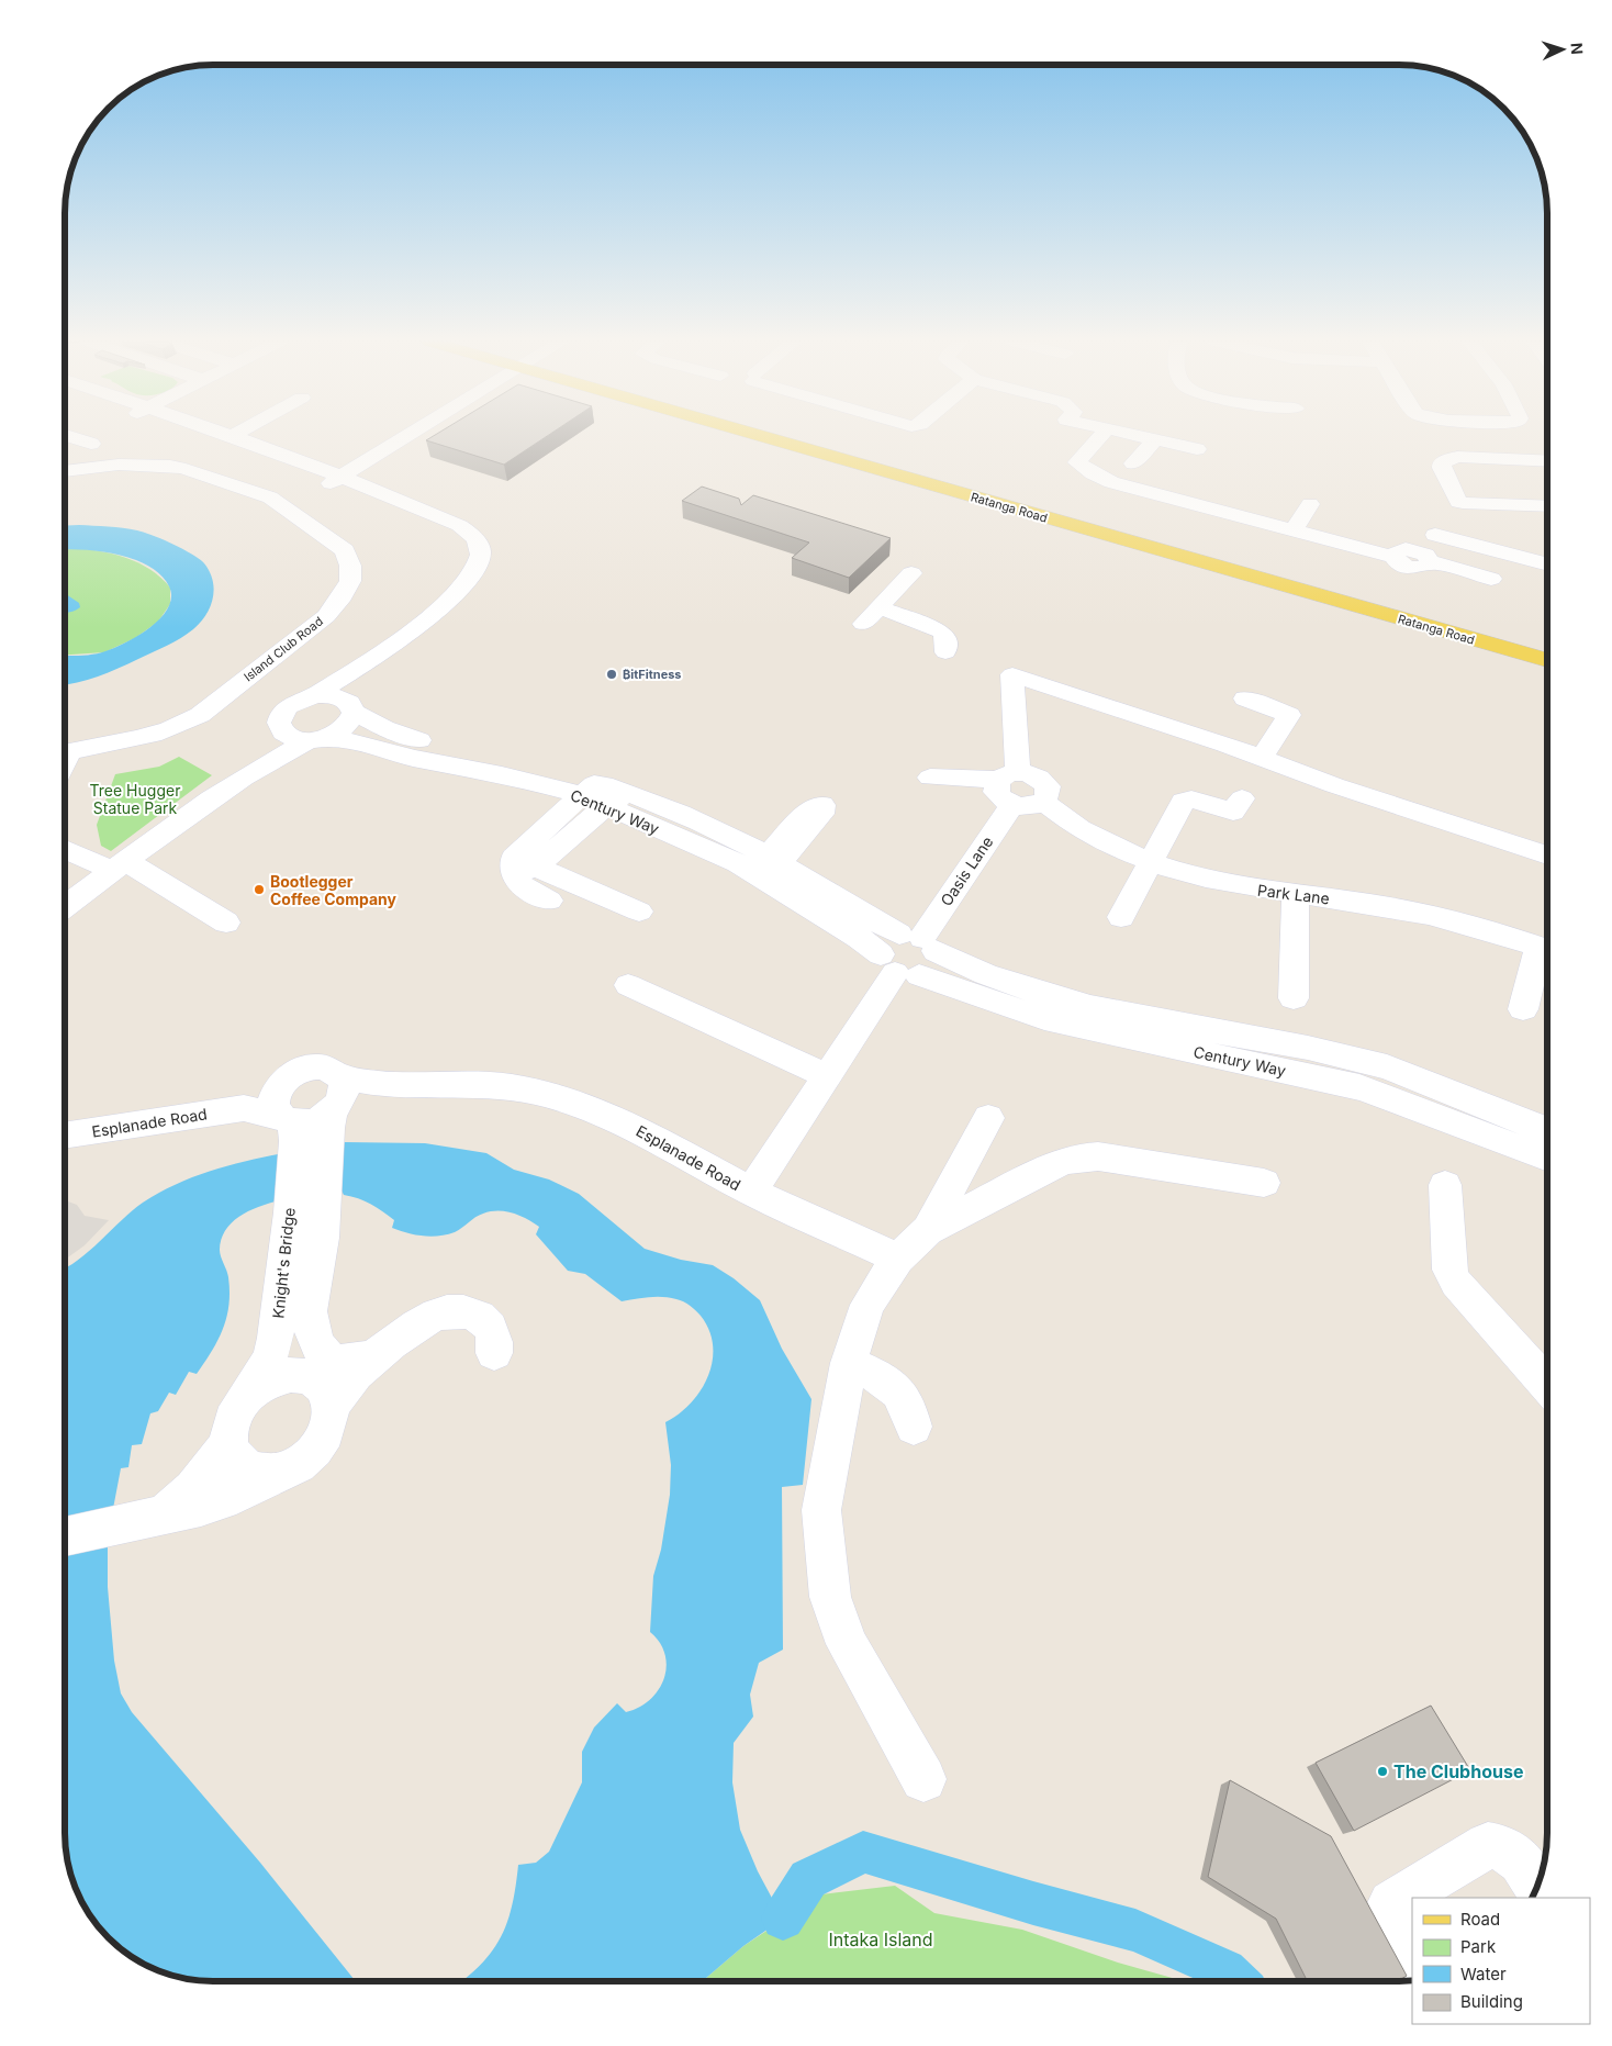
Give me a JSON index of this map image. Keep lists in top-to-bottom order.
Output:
{
  "streets": {
    "main road": ["Ratanga Road"],
    "street": [
      "Island Club Road",
      "Century Way",
      "Oasis Lane",
      "Park Lane",
      "Esplanade Road",
      "Knight's Bridge"
    ]
  },
  "crossings": [
    ["Century Way", "Oasis Lane"],
    ["Century Way", "Esplanade Road"],
    ["Oasis Lane", "Park Lane"],
    ["Oasis Lane", "Esplanade Road"],
    ["Esplanade Road", "Knight's Bridge"]
  ],
  "parks": ["Tree Hugger Statue Park", "Intaka Island"],
  "places": ["₿itFitness", "Bootlegger Coffee Company", "The Clubhouse"],
  "legend": [
    "Road",
    "Park",
    "Water",
    "Building"
  ],
  "north": "right"
}
